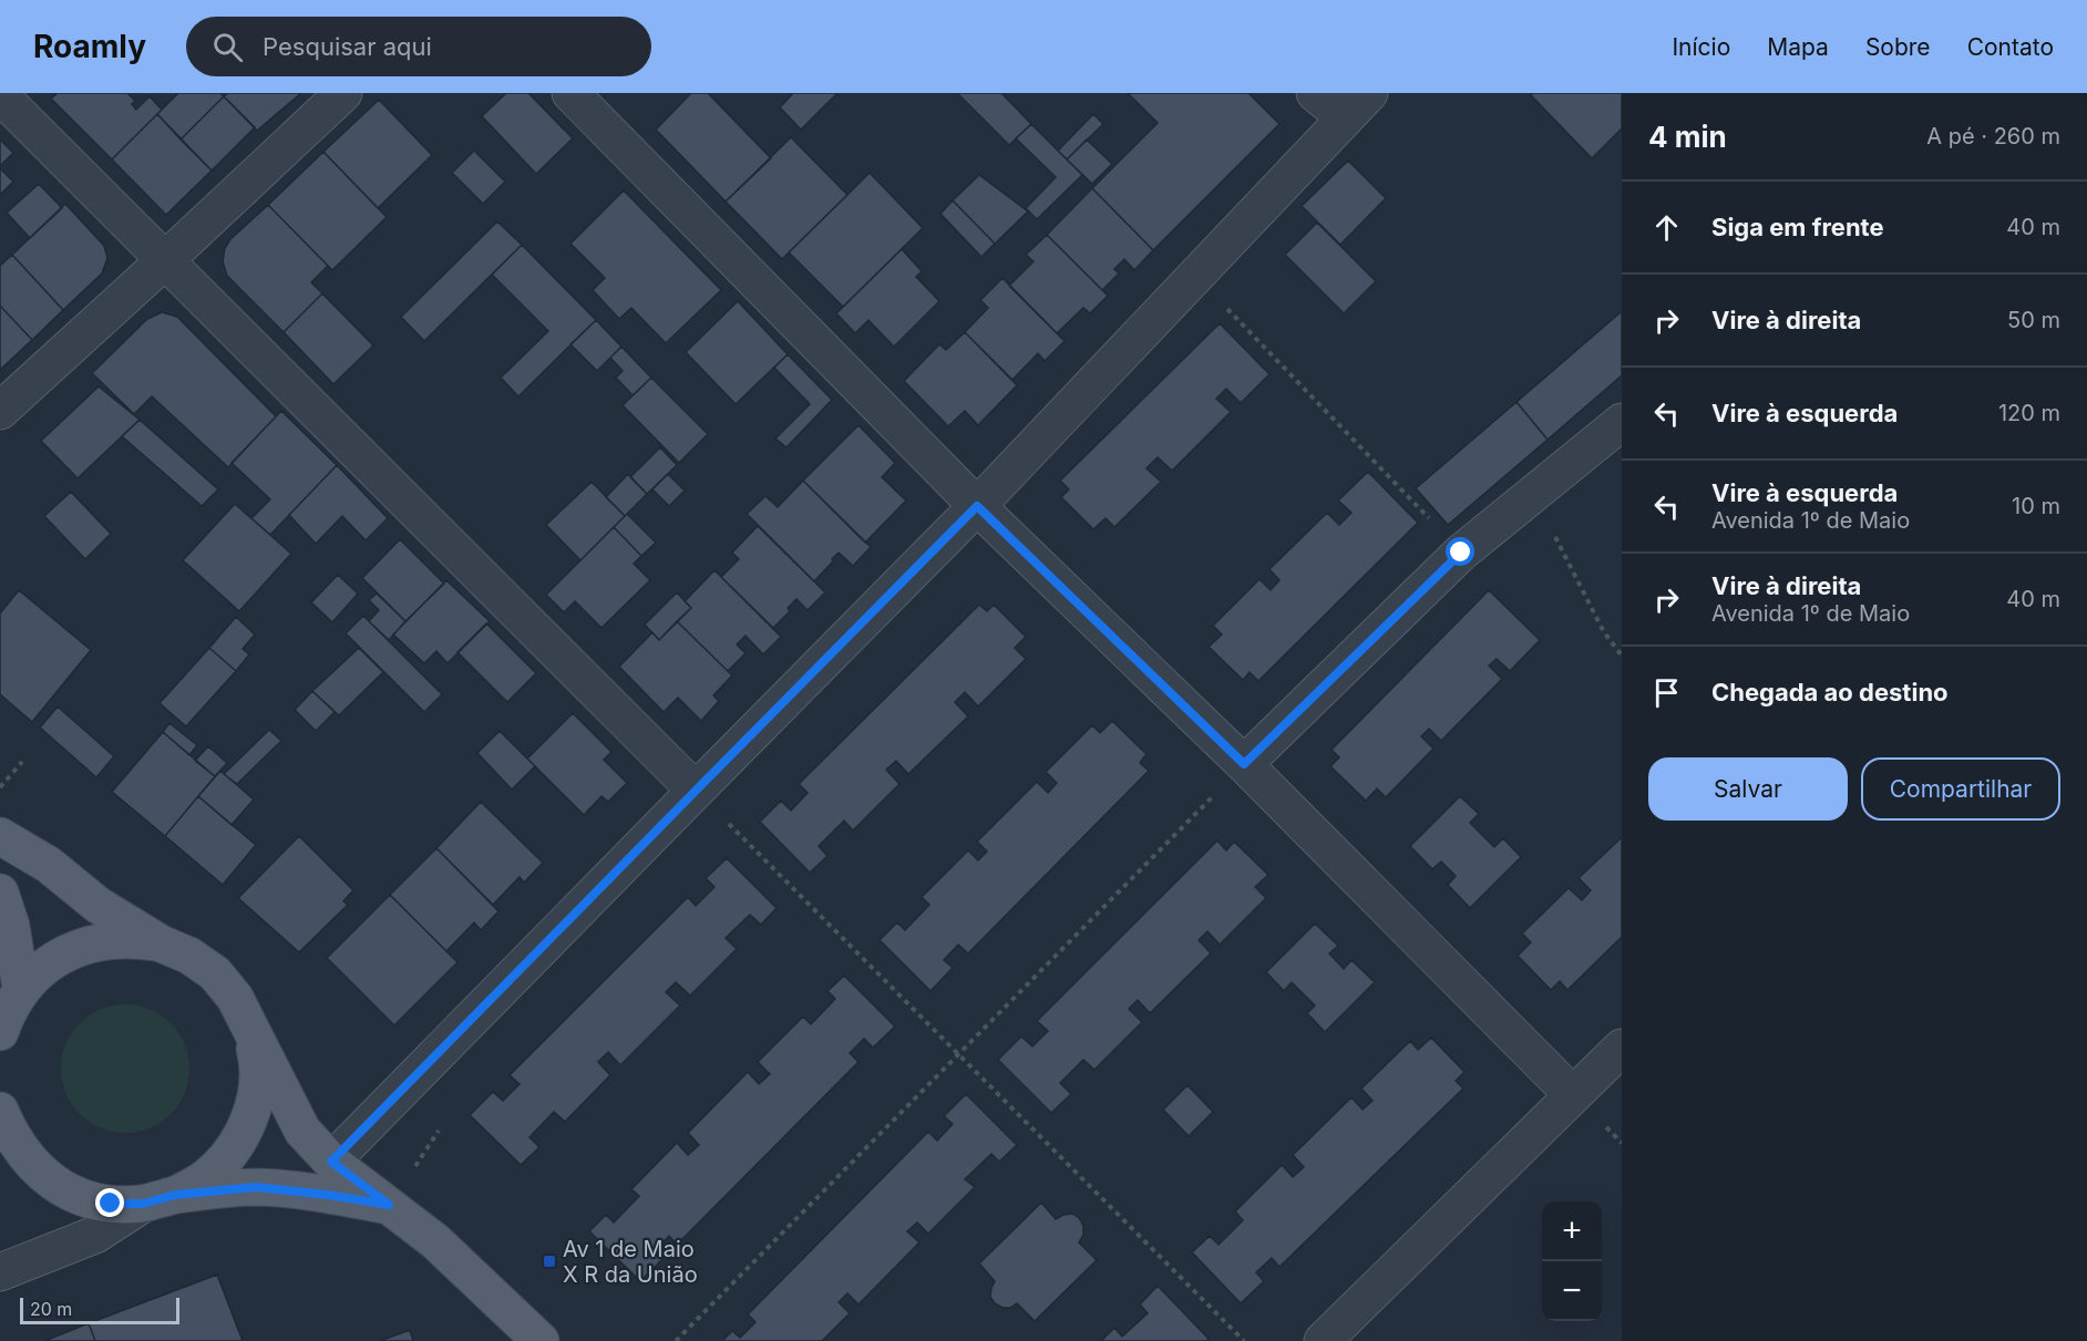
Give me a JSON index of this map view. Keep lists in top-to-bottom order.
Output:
{
  "places": {
    "transit": ["Av 1 de Maio X R da União"]
  },
  "scale_bar": "20 m",
  "page": {
    "header": "Roamly",
    "search": "Pesquisar aqui",
    "nav": [
      "Início",
      "Mapa",
      "Sobre",
      "Contato"
    ],
    "heading": ["4 min", "A pé · 260 m"],
    "list": [
      ["Siga em frente", "40 m"],
      ["Vire à direita", "50 m"],
      ["Vire à esquerda", "120 m"],
      ["Vire à esquerda", "Avenida 1º de Maio", "10 m"],
      ["Vire à direita", "Avenida 1º de Maio", "40 m"],
      "Chegada ao destino"
    ],
    "buttons": ["Salvar", "Compartilhar"],
    "map_buttons": ["+", "−"],
    "scale": "20 m"
  }
}
